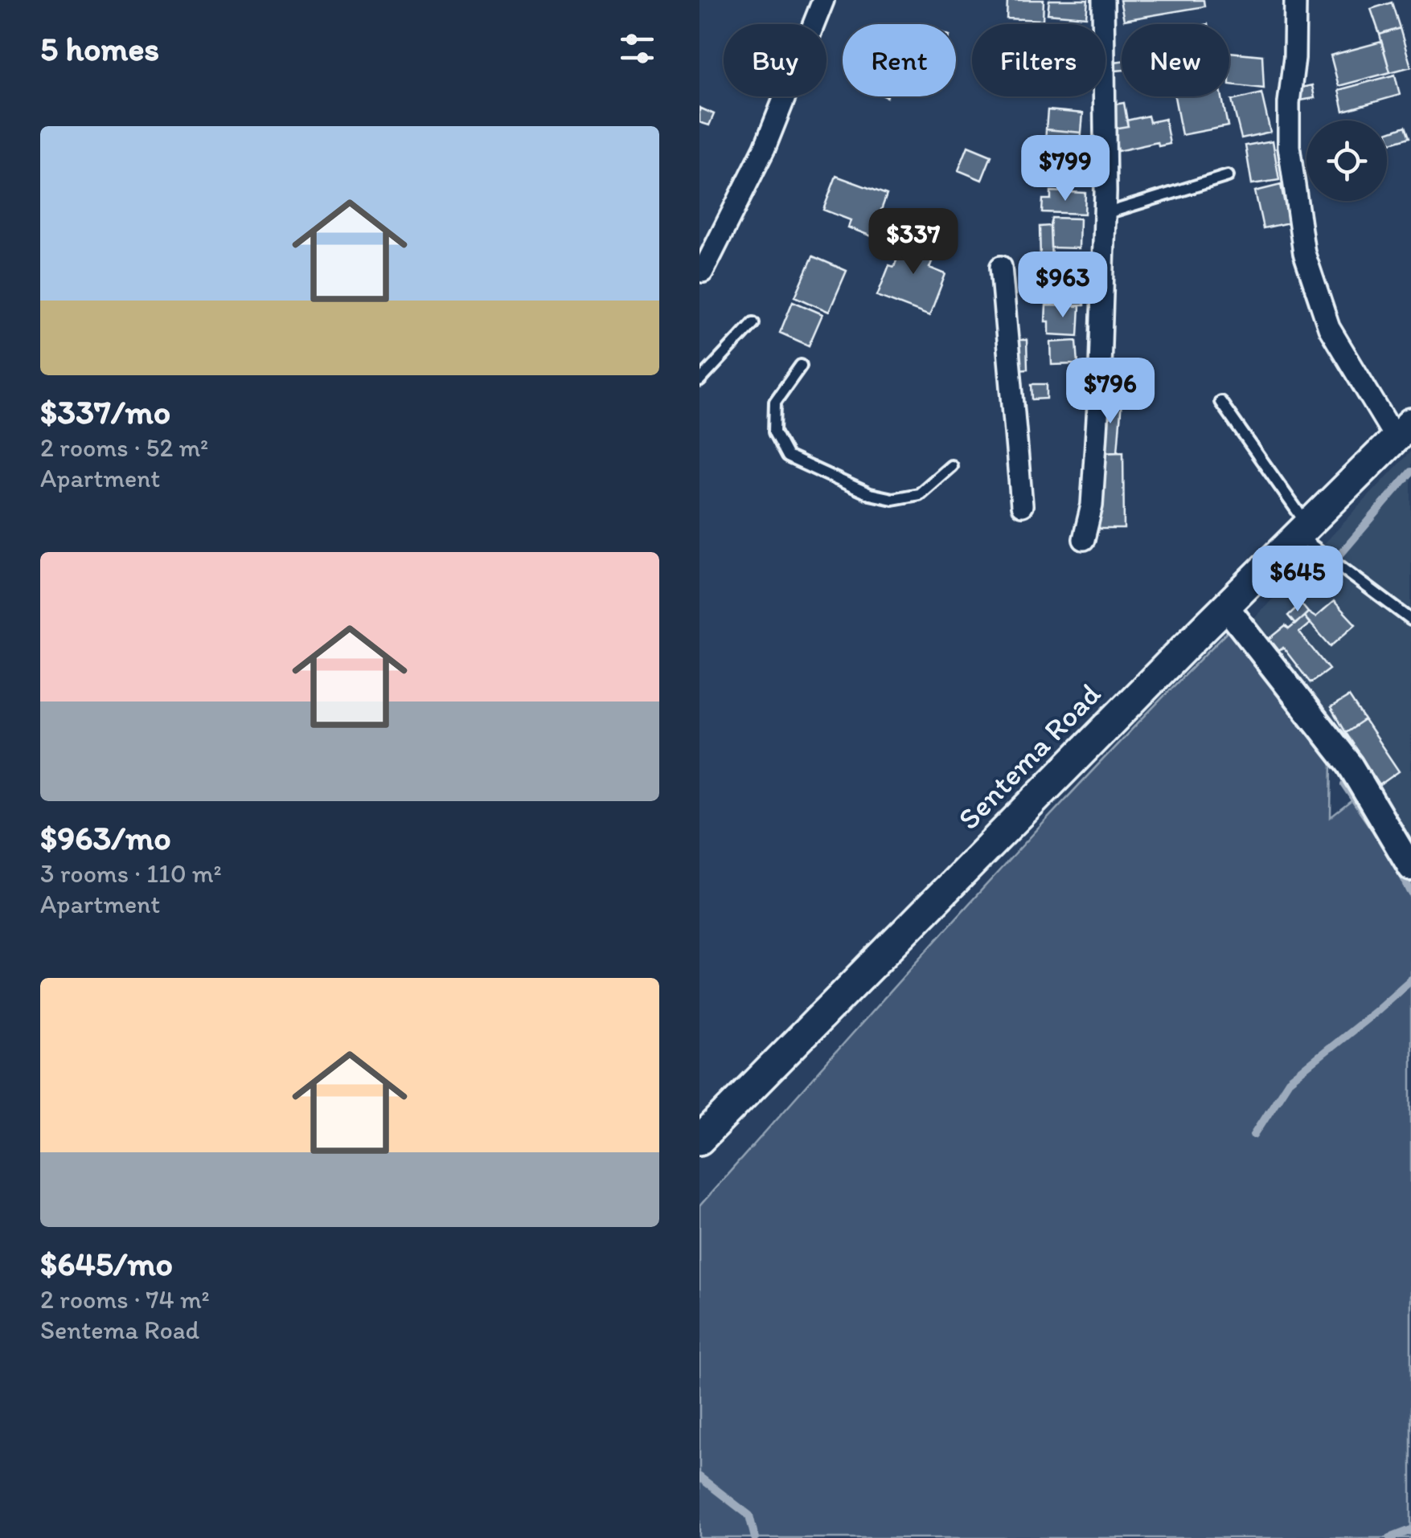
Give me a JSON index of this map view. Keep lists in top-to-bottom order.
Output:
{
  "streets": {
    "main road": ["Sentema Road"]
  },
  "page": {
    "heading": "5 homes",
    "chip": [
      "Buy",
      "Rent",
      "Filters",
      "New"
    ],
    "list": [
      {
        "name": "$337/mo",
        "note": "2 rooms · 52 m² · Apartment"
      },
      {
        "name": "$963/mo",
        "note": "3 rooms · 110 m² · Apartment"
      },
      {
        "name": "$645/mo",
        "note": "2 rooms · 74 m² · Sentema Road"
      }
    ],
    "price": [
      "$799",
      "$337",
      "$963",
      "$796",
      "$645"
    ]
  }
}
